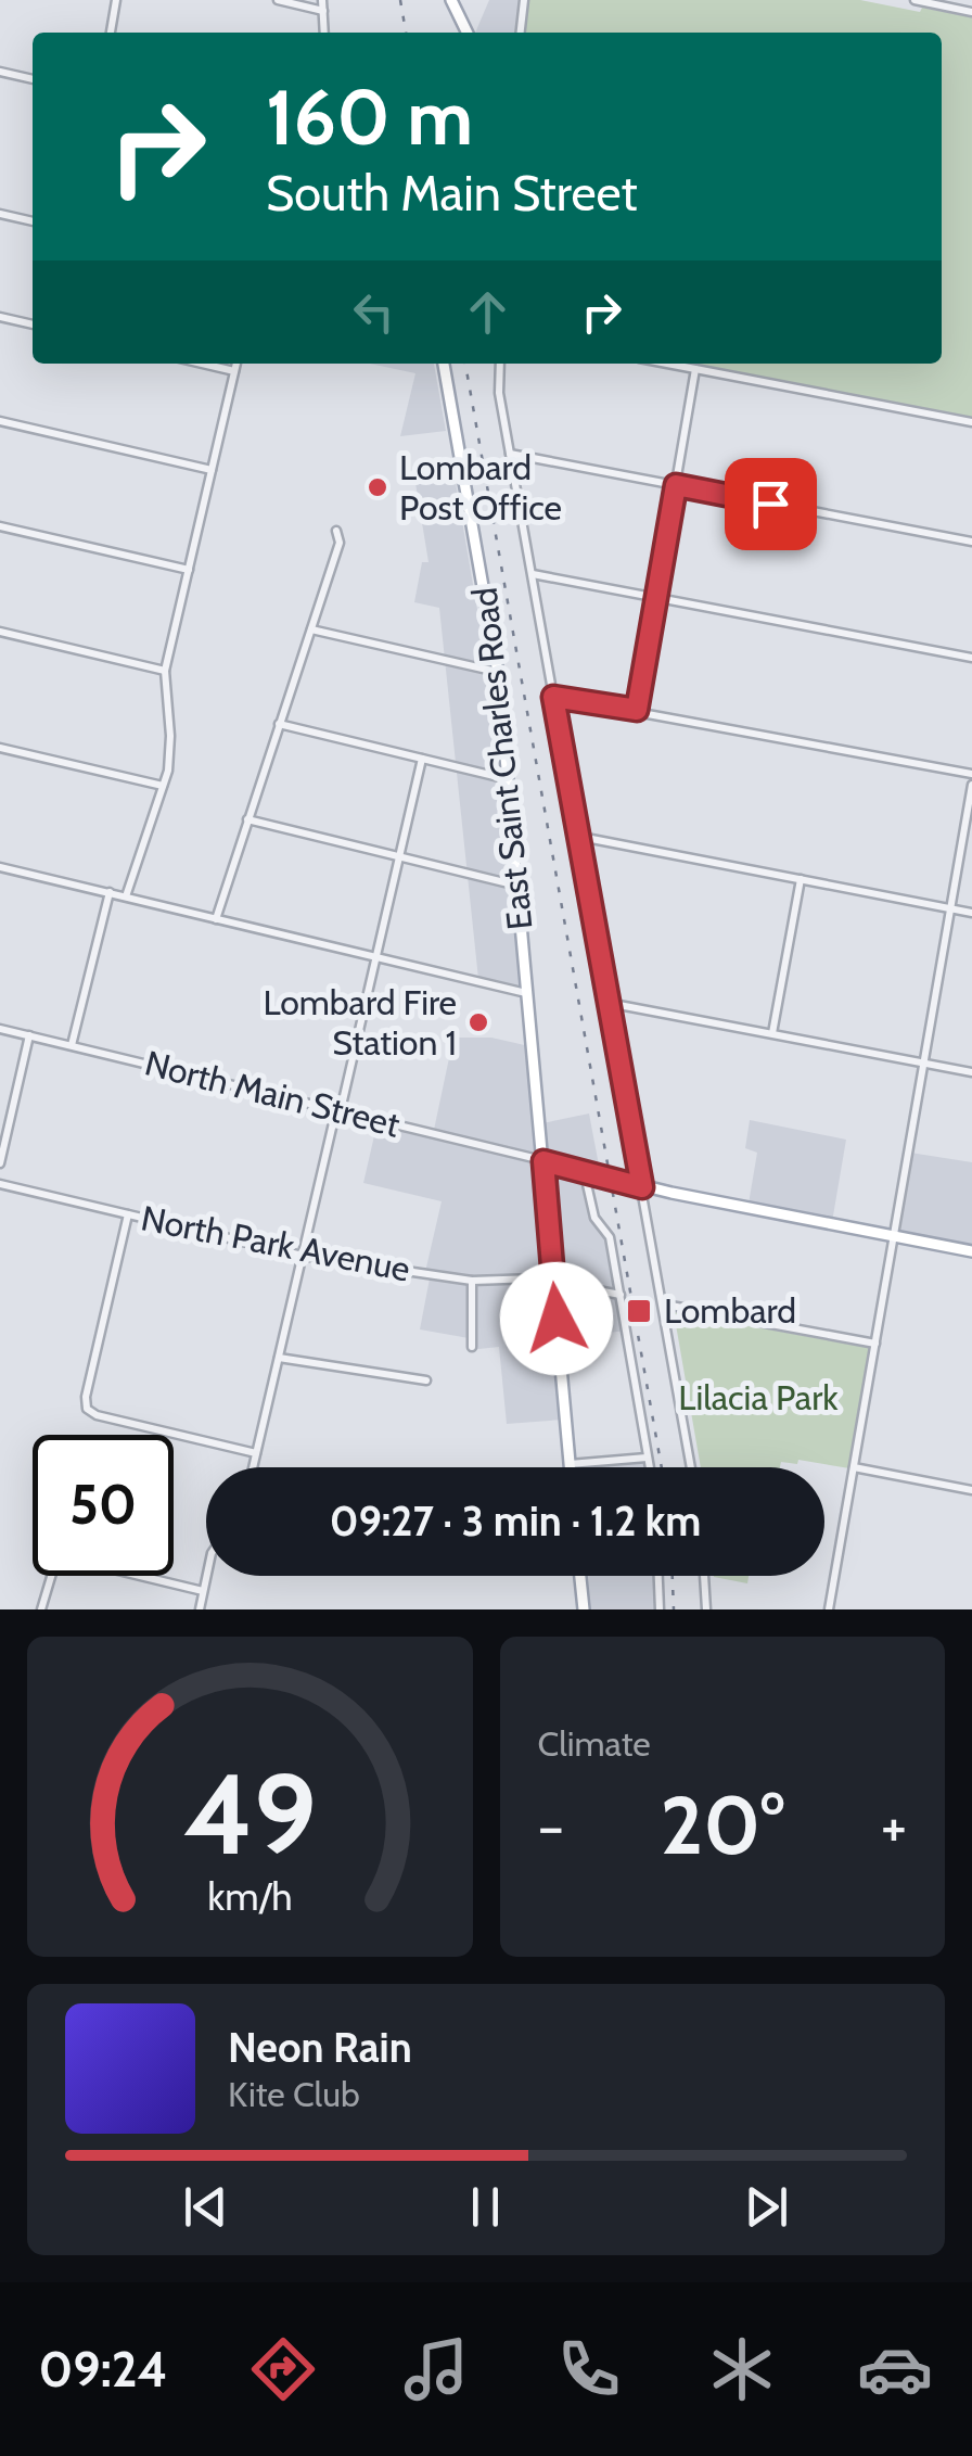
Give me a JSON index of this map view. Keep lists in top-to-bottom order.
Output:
{
  "streets": {
    "main road": ["East Saint Charles Road"],
    "street": ["North Main Street", "North Park Avenue"]
  },
  "crossings": [
    ["East Saint Charles Road", "North Main Street"],
    ["East Saint Charles Road", "North Park Avenue"]
  ],
  "parks": ["Lilacia Park"],
  "places": {
    "other": ["Lombard Post Office", "Lombard Fire Station 1"],
    "transit": ["Lombard"]
  },
  "page": {
    "turn": ["160 m", "South Main Street"],
    "limit": "50",
    "trip": "09:27 · 3 min · 1.2 km",
    "tile": "Climate",
    "heat": ["−", "20°", "+"],
    "song": ["Neon Rain", "Kite Club"],
    "tabs": "09:24",
    "gauge": ["49", "km/h"]
  }
}
